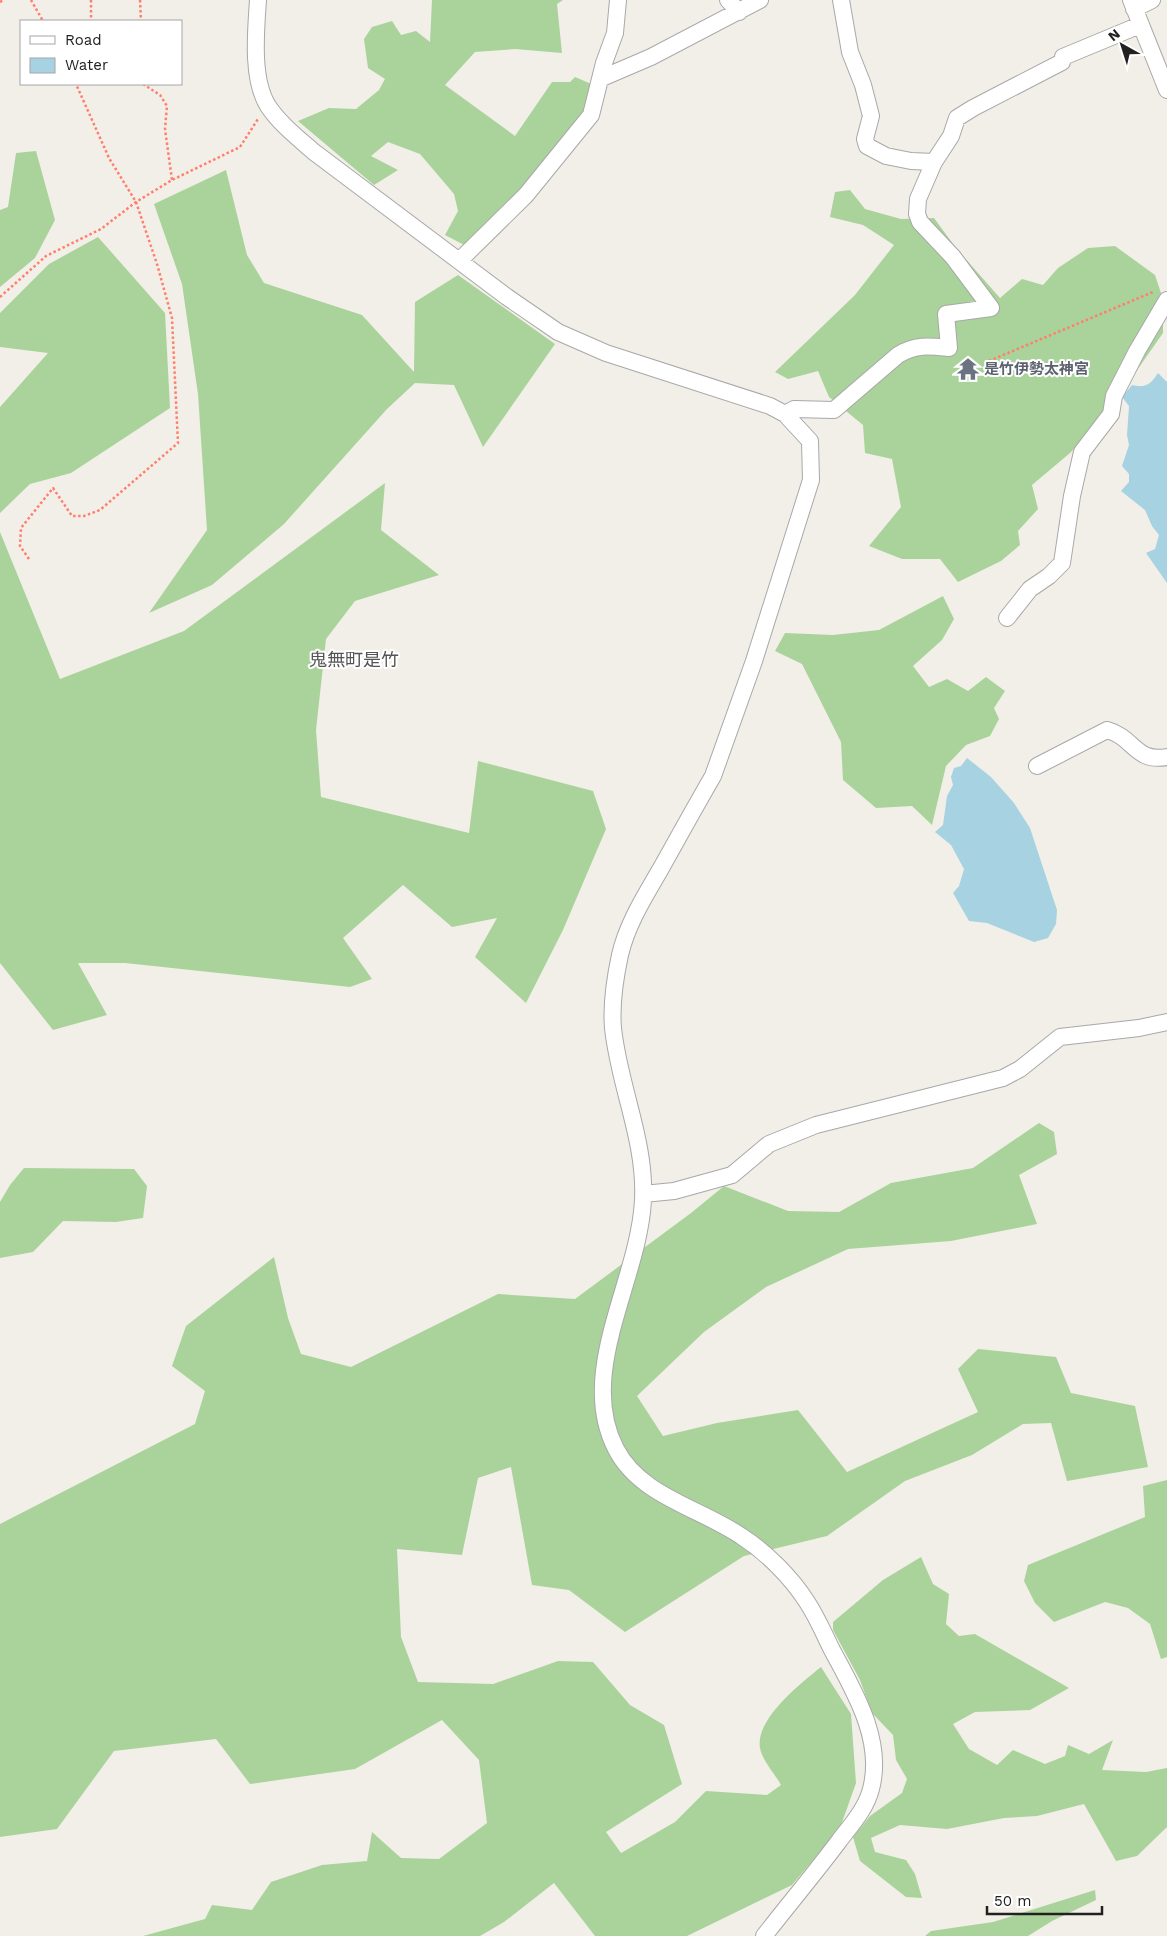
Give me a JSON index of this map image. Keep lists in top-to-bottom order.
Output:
{
  "districts": ["鬼無町是竹"],
  "places": {
    "temple": ["是竹伊勢太神宮"]
  },
  "legend": ["Road", "Water"],
  "scale_bar": "50 m",
  "north": "top left"
}
